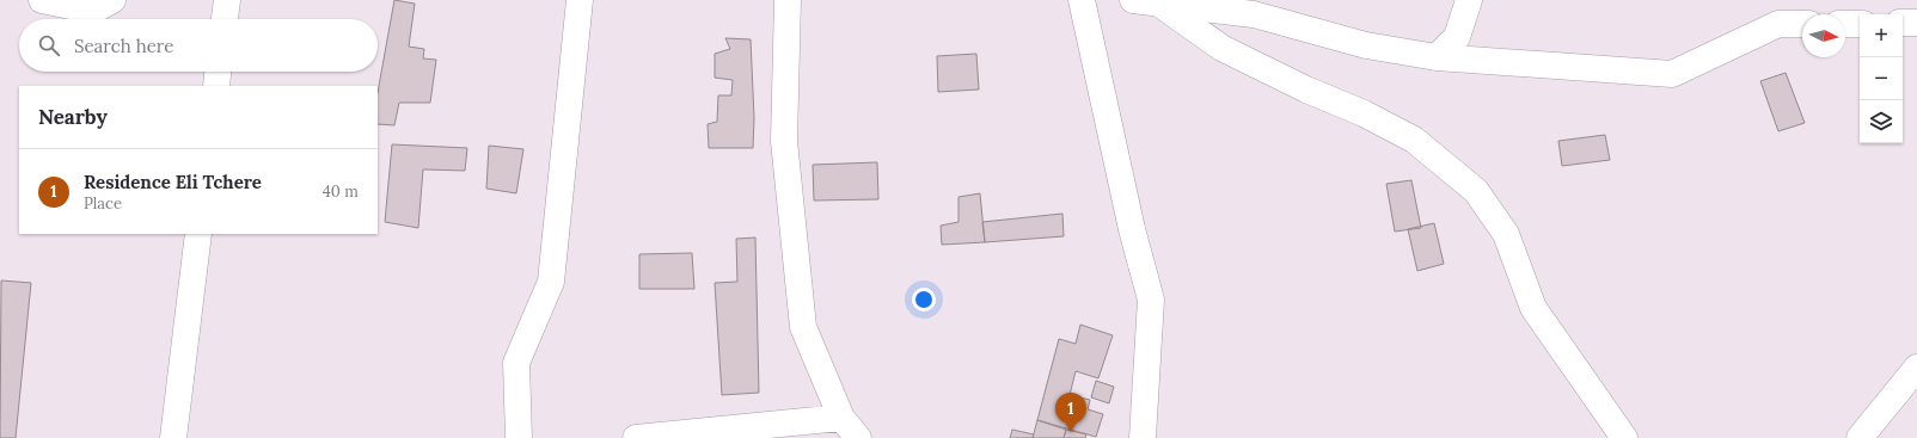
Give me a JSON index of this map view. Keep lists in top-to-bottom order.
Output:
{
  "north": "right",
  "page": {
    "map_buttons": ["+", "−"],
    "search": "Search here",
    "heading": "Nearby",
    "list": [
      {
        "mark": "1",
        "name": "Residence Eli Tchere",
        "note": "Place",
        "value": "40 m"
      }
    ],
    "pins": "1"
  }
}
